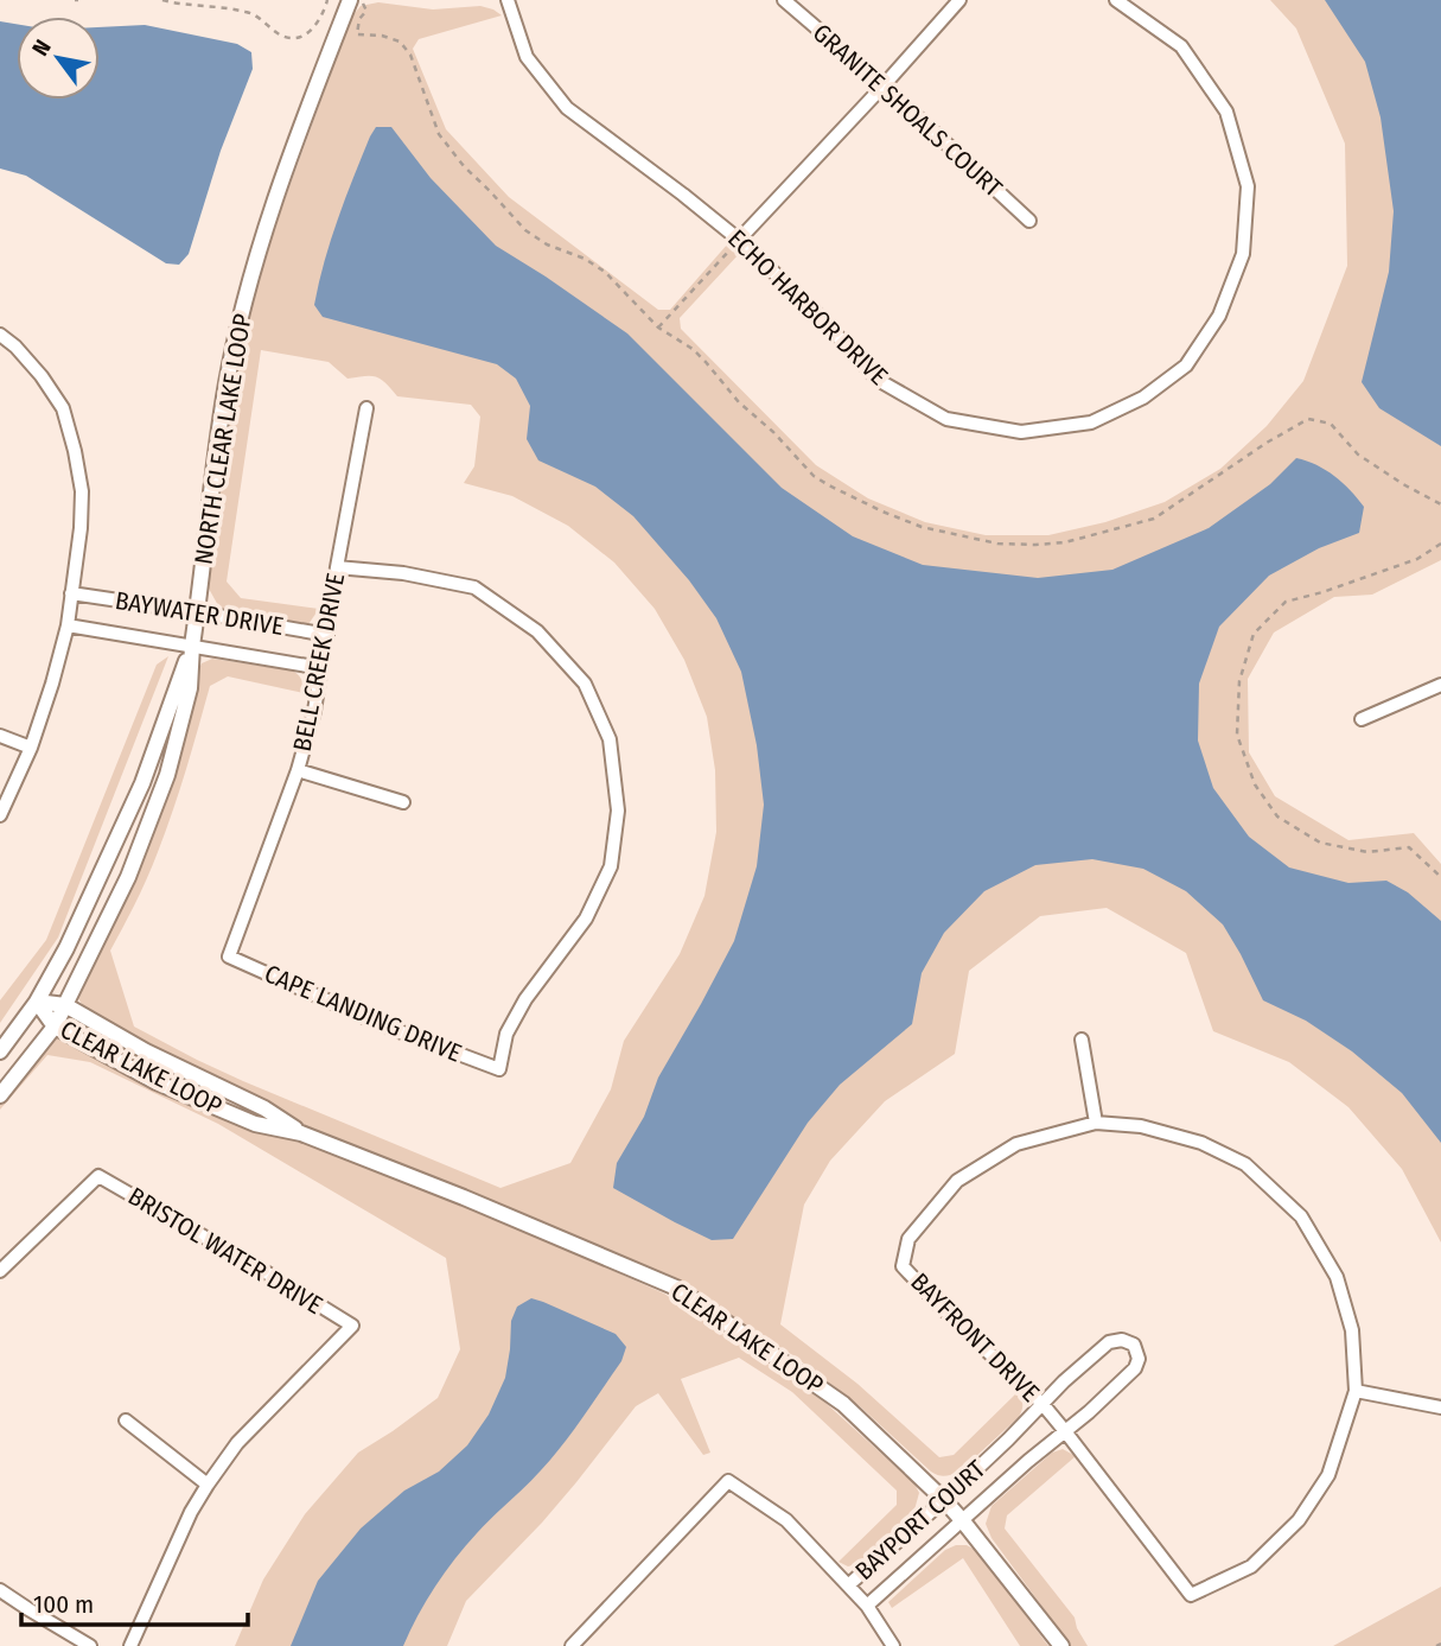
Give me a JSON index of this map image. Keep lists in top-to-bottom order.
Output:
{
  "streets": {
    "street": [
      "GRANITE SHOALS COURT",
      "ECHO HARBOR DRIVE",
      "NORTH CLEAR LAKE LOOP",
      "BAYWATER DRIVE",
      "BELL CREEK DRIVE",
      "CAPE LANDING DRIVE",
      "CLEAR LAKE LOOP",
      "BRISTOL WATER DRIVE",
      "BAYFRONT DRIVE",
      "BAYPORT COURT"
    ]
  },
  "crossings": [
    ["NORTH CLEAR LAKE LOOP", "BAYWATER DRIVE"],
    ["NORTH CLEAR LAKE LOOP", "CLEAR LAKE LOOP"],
    ["BAYWATER DRIVE", "BELL CREEK DRIVE"],
    ["BELL CREEK DRIVE", "CAPE LANDING DRIVE"],
    ["CLEAR LAKE LOOP", "BAYPORT COURT"],
    ["BAYFRONT DRIVE", "BAYPORT COURT"]
  ],
  "scale_bar": "100 m",
  "north": "top left"
}
